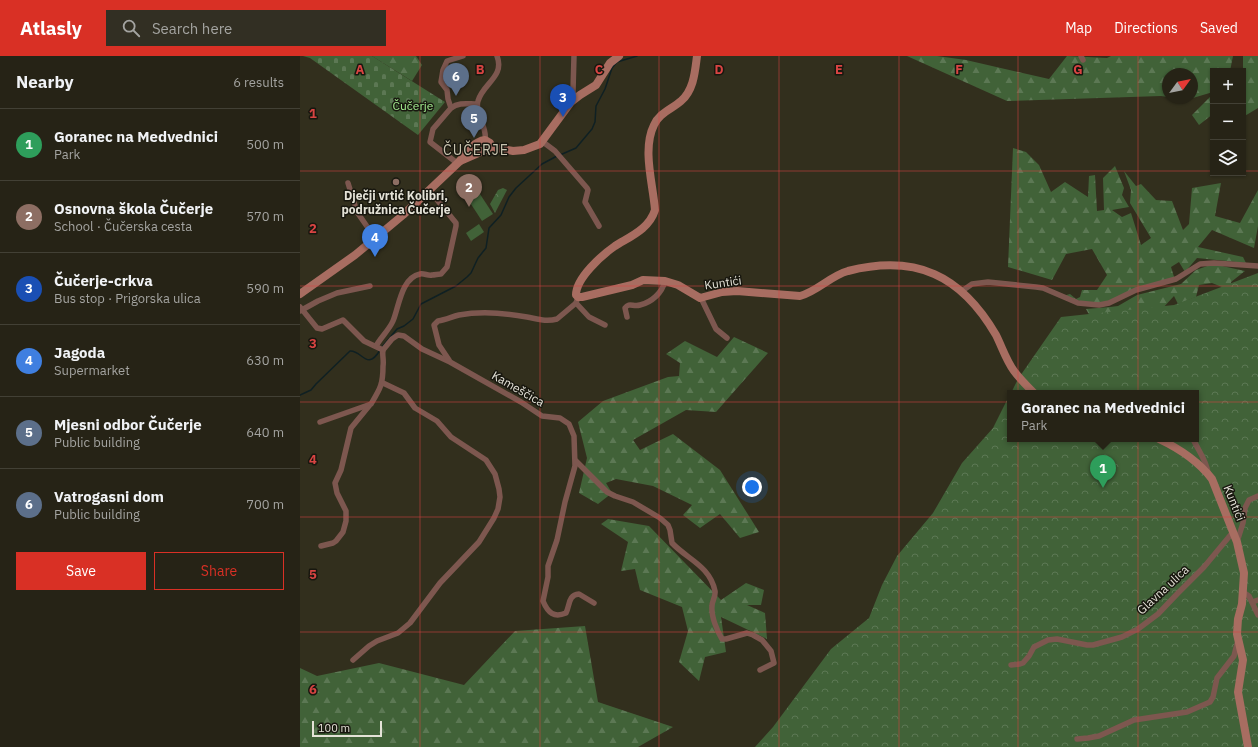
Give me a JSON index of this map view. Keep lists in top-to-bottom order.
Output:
{
  "streets": {
    "street": ["Kuntići", "Kameščica", "Glavna ulica"]
  },
  "crossings": [
    ["Kuntići", "Kameščica"],
    ["Kuntići", "Glavna ulica"]
  ],
  "districts": ["ČUČERJE"],
  "parks": ["Čučerje"],
  "places": ["Dječji vrtić Kolibri, podružnica Čučerje"],
  "scale_bar": "100 m",
  "north": "top right",
  "page": {
    "header": "Atlasly",
    "search": "Search here",
    "nav": ["Map", "Directions", "Saved"],
    "heading": ["Nearby", "6 results"],
    "pins": [
      "6",
      "3",
      "5",
      "2",
      "4",
      "1"
    ],
    "map_buttons": ["+", "−"],
    "list": [
      {
        "mark": "1",
        "name": "Goranec na Medvednici",
        "note": "Park",
        "value": "500 m"
      },
      {
        "mark": "2",
        "name": "Osnovna škola Čučerje",
        "note": "School · Čučerska cesta",
        "value": "570 m"
      },
      {
        "mark": "3",
        "name": "Čučerje-crkva",
        "note": "Bus stop · Prigorska ulica",
        "value": "590 m"
      },
      {
        "mark": "4",
        "name": "Jagoda",
        "note": "Supermarket",
        "value": "630 m"
      },
      {
        "mark": "5",
        "name": "Mjesni odbor Čučerje",
        "note": "Public building",
        "value": "640 m"
      },
      {
        "mark": "6",
        "name": "Vatrogasni dom",
        "note": "Public building",
        "value": "700 m"
      }
    ],
    "popup": ["Goranec na Medvednici", "Park"],
    "buttons": ["Save", "Share"],
    "scale": "100 m"
  },
  "grid": {
    "columns": [
      "A",
      "B",
      "C",
      "D",
      "E",
      "F",
      "G"
    ],
    "rows": [
      "1",
      "2",
      "3",
      "4",
      "5",
      "6"
    ]
  }
}
